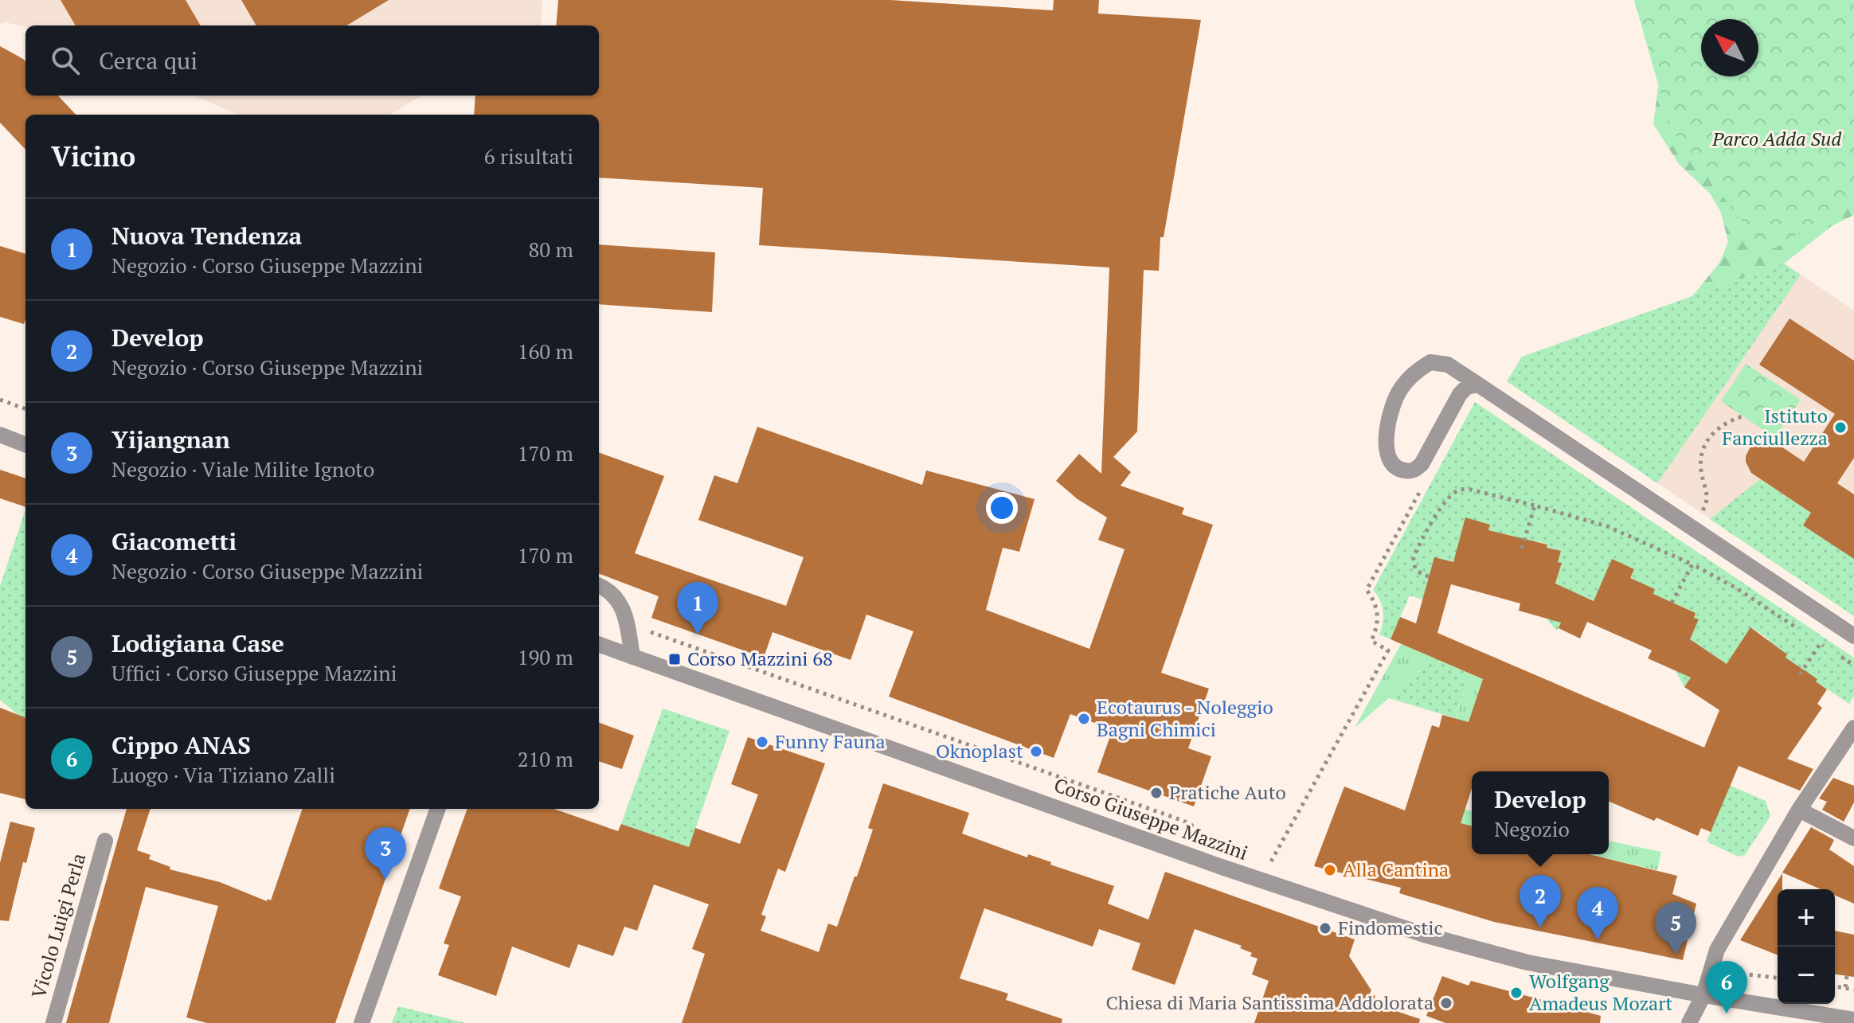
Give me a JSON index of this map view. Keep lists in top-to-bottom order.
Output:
{
  "streets": {
    "street": ["Corso Giuseppe Mazzini", "Vicolo Luigi Perla"]
  },
  "parks": ["Parco Adda Sud"],
  "places": {
    "other": [
      "Istituto Fanciullezza",
      "Ecotaurus - Noleggio Bagni Chimici",
      "Funny Fauna",
      "Oknoplast",
      "Pratiche Auto",
      "Alla Cantina",
      "Findomestic",
      "Wolfgang Amadeus Mozart",
      "Chiesa di Maria Santissima Addolorata"
    ],
    "transit": ["Corso Mazzini 68"]
  },
  "north": "top left",
  "page": {
    "search": "Cerca qui",
    "heading": ["Vicino", "6 risultati"],
    "list": [
      {
        "mark": "1",
        "name": "Nuova Tendenza",
        "note": "Negozio · Corso Giuseppe Mazzini",
        "value": "80 m"
      },
      {
        "mark": "2",
        "name": "Develop",
        "note": "Negozio · Corso Giuseppe Mazzini",
        "value": "160 m"
      },
      {
        "mark": "3",
        "name": "Yijangnan",
        "note": "Negozio · Viale Milite Ignoto",
        "value": "170 m"
      },
      {
        "mark": "4",
        "name": "Giacometti",
        "note": "Negozio · Corso Giuseppe Mazzini",
        "value": "170 m"
      },
      {
        "mark": "5",
        "name": "Lodigiana Case",
        "note": "Uffici · Corso Giuseppe Mazzini",
        "value": "190 m"
      },
      {
        "mark": "6",
        "name": "Cippo ANAS",
        "note": "Luogo · Via Tiziano Zalli",
        "value": "210 m"
      }
    ],
    "pins": [
      "1",
      "3",
      "2",
      "4",
      "5",
      "6"
    ],
    "popup": ["Develop", "Negozio"],
    "map_buttons": ["+", "−"]
  }
}
